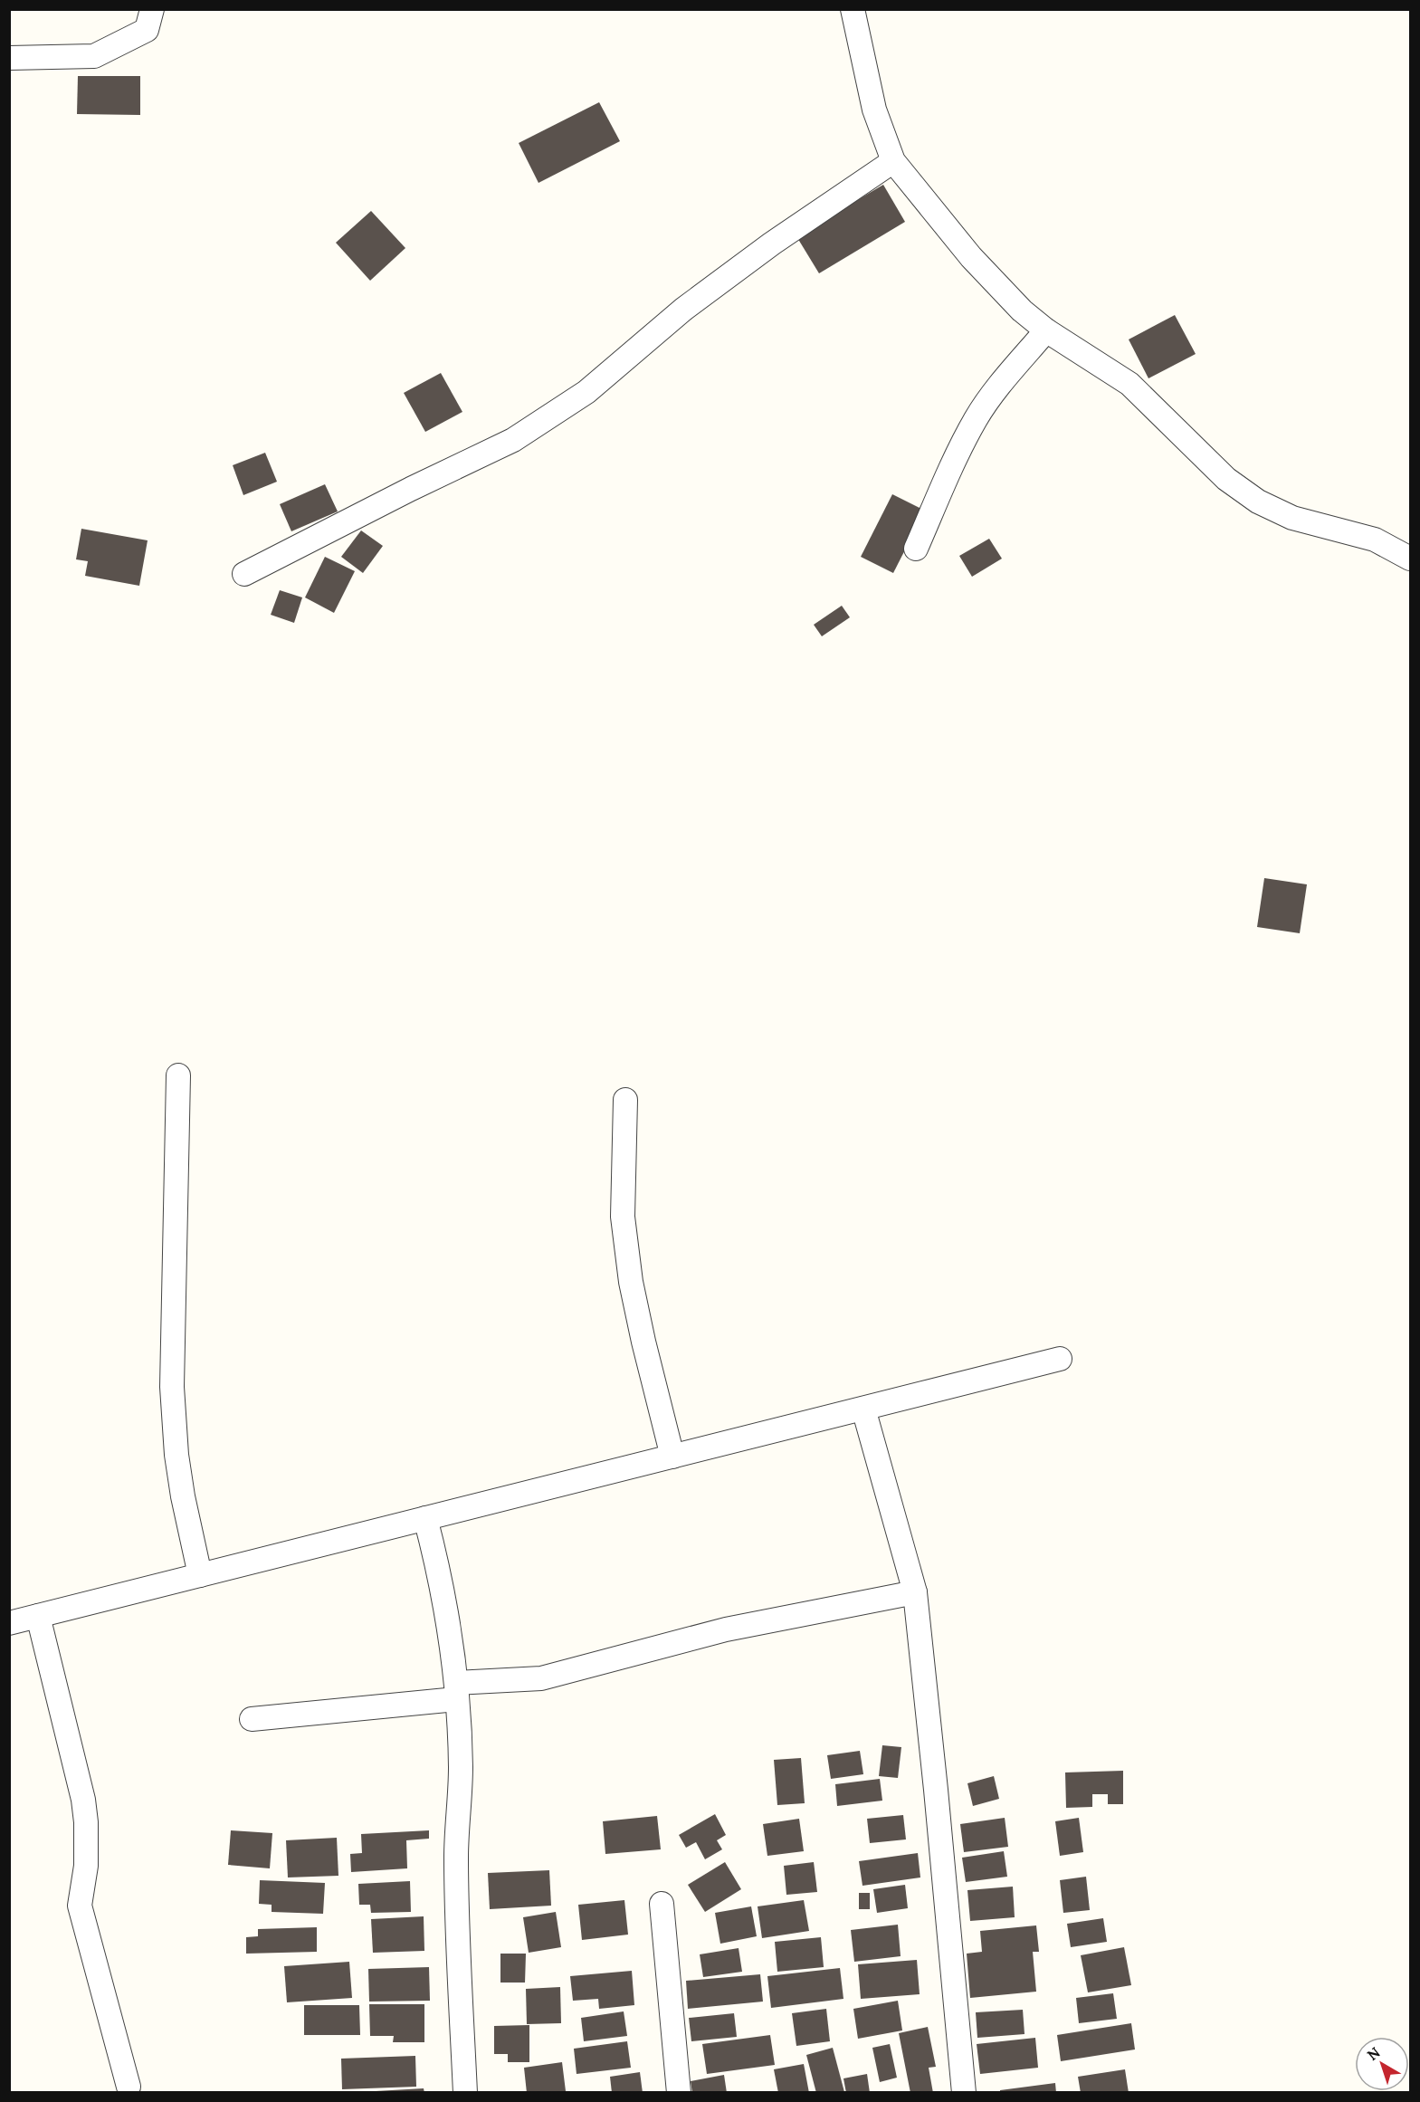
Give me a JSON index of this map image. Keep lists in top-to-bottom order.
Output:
{
  "north": "top left"
}
